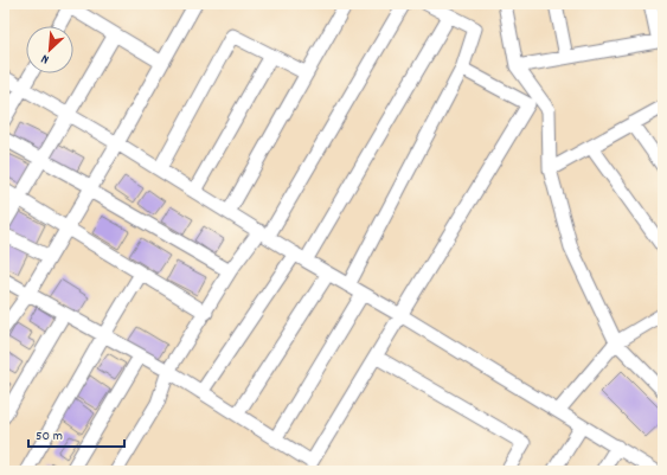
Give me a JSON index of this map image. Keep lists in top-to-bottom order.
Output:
{
  "scale_bar": "50 m",
  "north": "bottom left"
}
